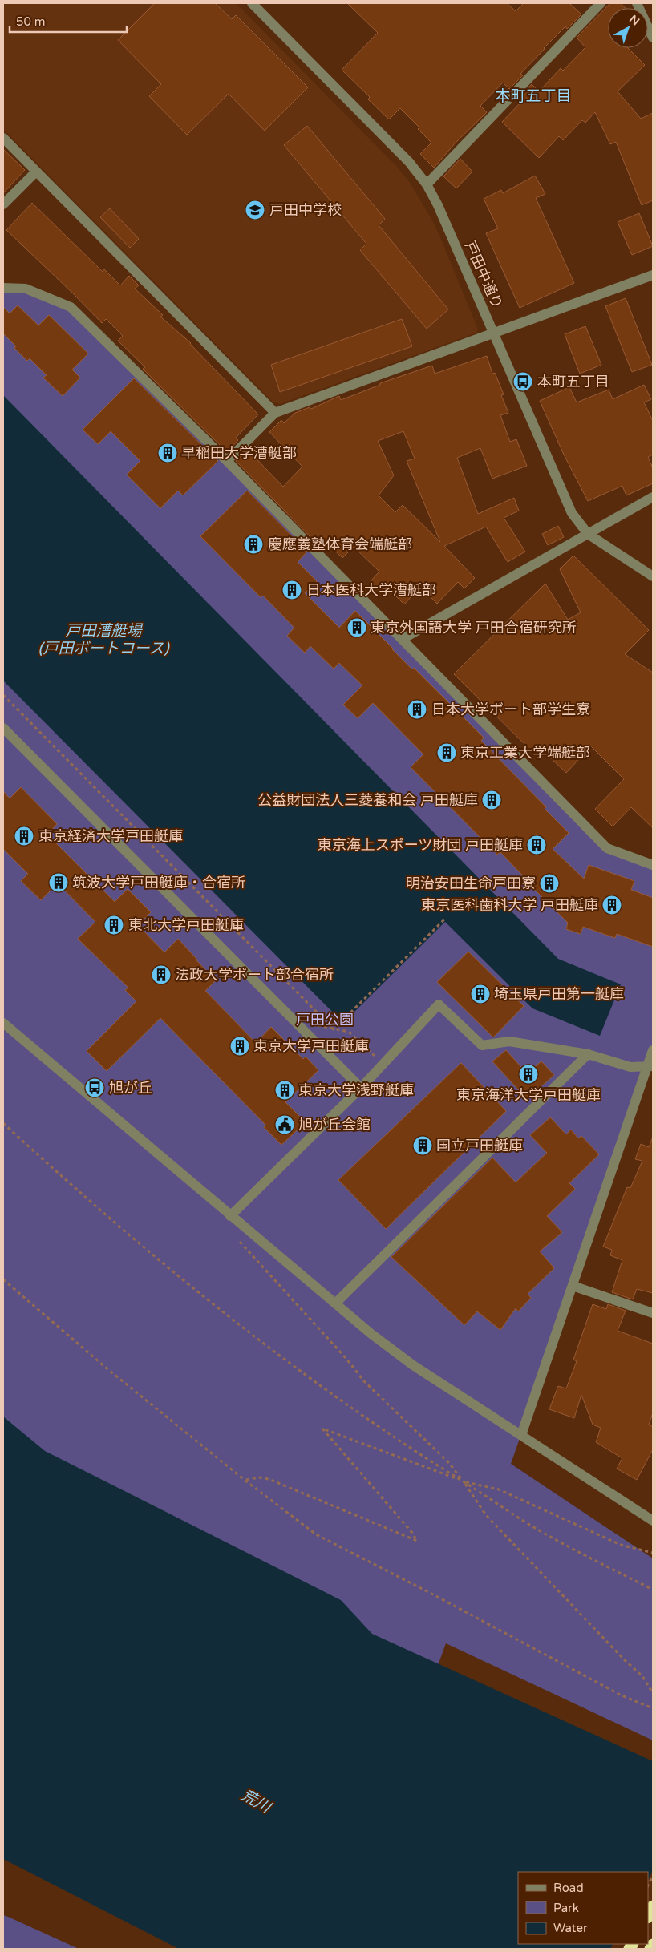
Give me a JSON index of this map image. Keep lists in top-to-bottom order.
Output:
{
  "streets": {
    "street": ["戸田中通り"]
  },
  "districts": ["本町五丁目"],
  "water": ["戸田漕艇場 (戸田ボートコース)", "荒川"],
  "parks": ["戸田公園"],
  "places": {
    "school or university": ["戸田中学校"],
    "bus stop": ["本町五丁目", "旭が丘"],
    "building": [
      "早稲田大学漕艇部",
      "慶應義塾体育会端艇部",
      "日本医科大学漕艇部",
      "東京外国語大学 戸田合宿研究所",
      "日本大学ボート部学生寮",
      "東京工業大学端艇部",
      "公益財団法人三菱養和会 戸田艇庫",
      "東京経済大学戸田艇庫",
      "東京海上スポーツ財団 戸田艇庫",
      "筑波大学戸田艇庫・合宿所",
      "明治安田生命戸田寮",
      "東京医科歯科大学 戸田艇庫",
      "東北大学戸田艇庫",
      "法政大学ボート部合宿所",
      "埼玉県戸田第一艇庫",
      "東京大学戸田艇庫",
      "東京海洋大学戸田艇庫",
      "東京大学浅野艇庫",
      "国立戸田艇庫"
    ],
    "public building": ["旭が丘会館"]
  },
  "legend": ["Road", "Park", "Water"],
  "scale_bar": "50 m",
  "north": "top right"
}
